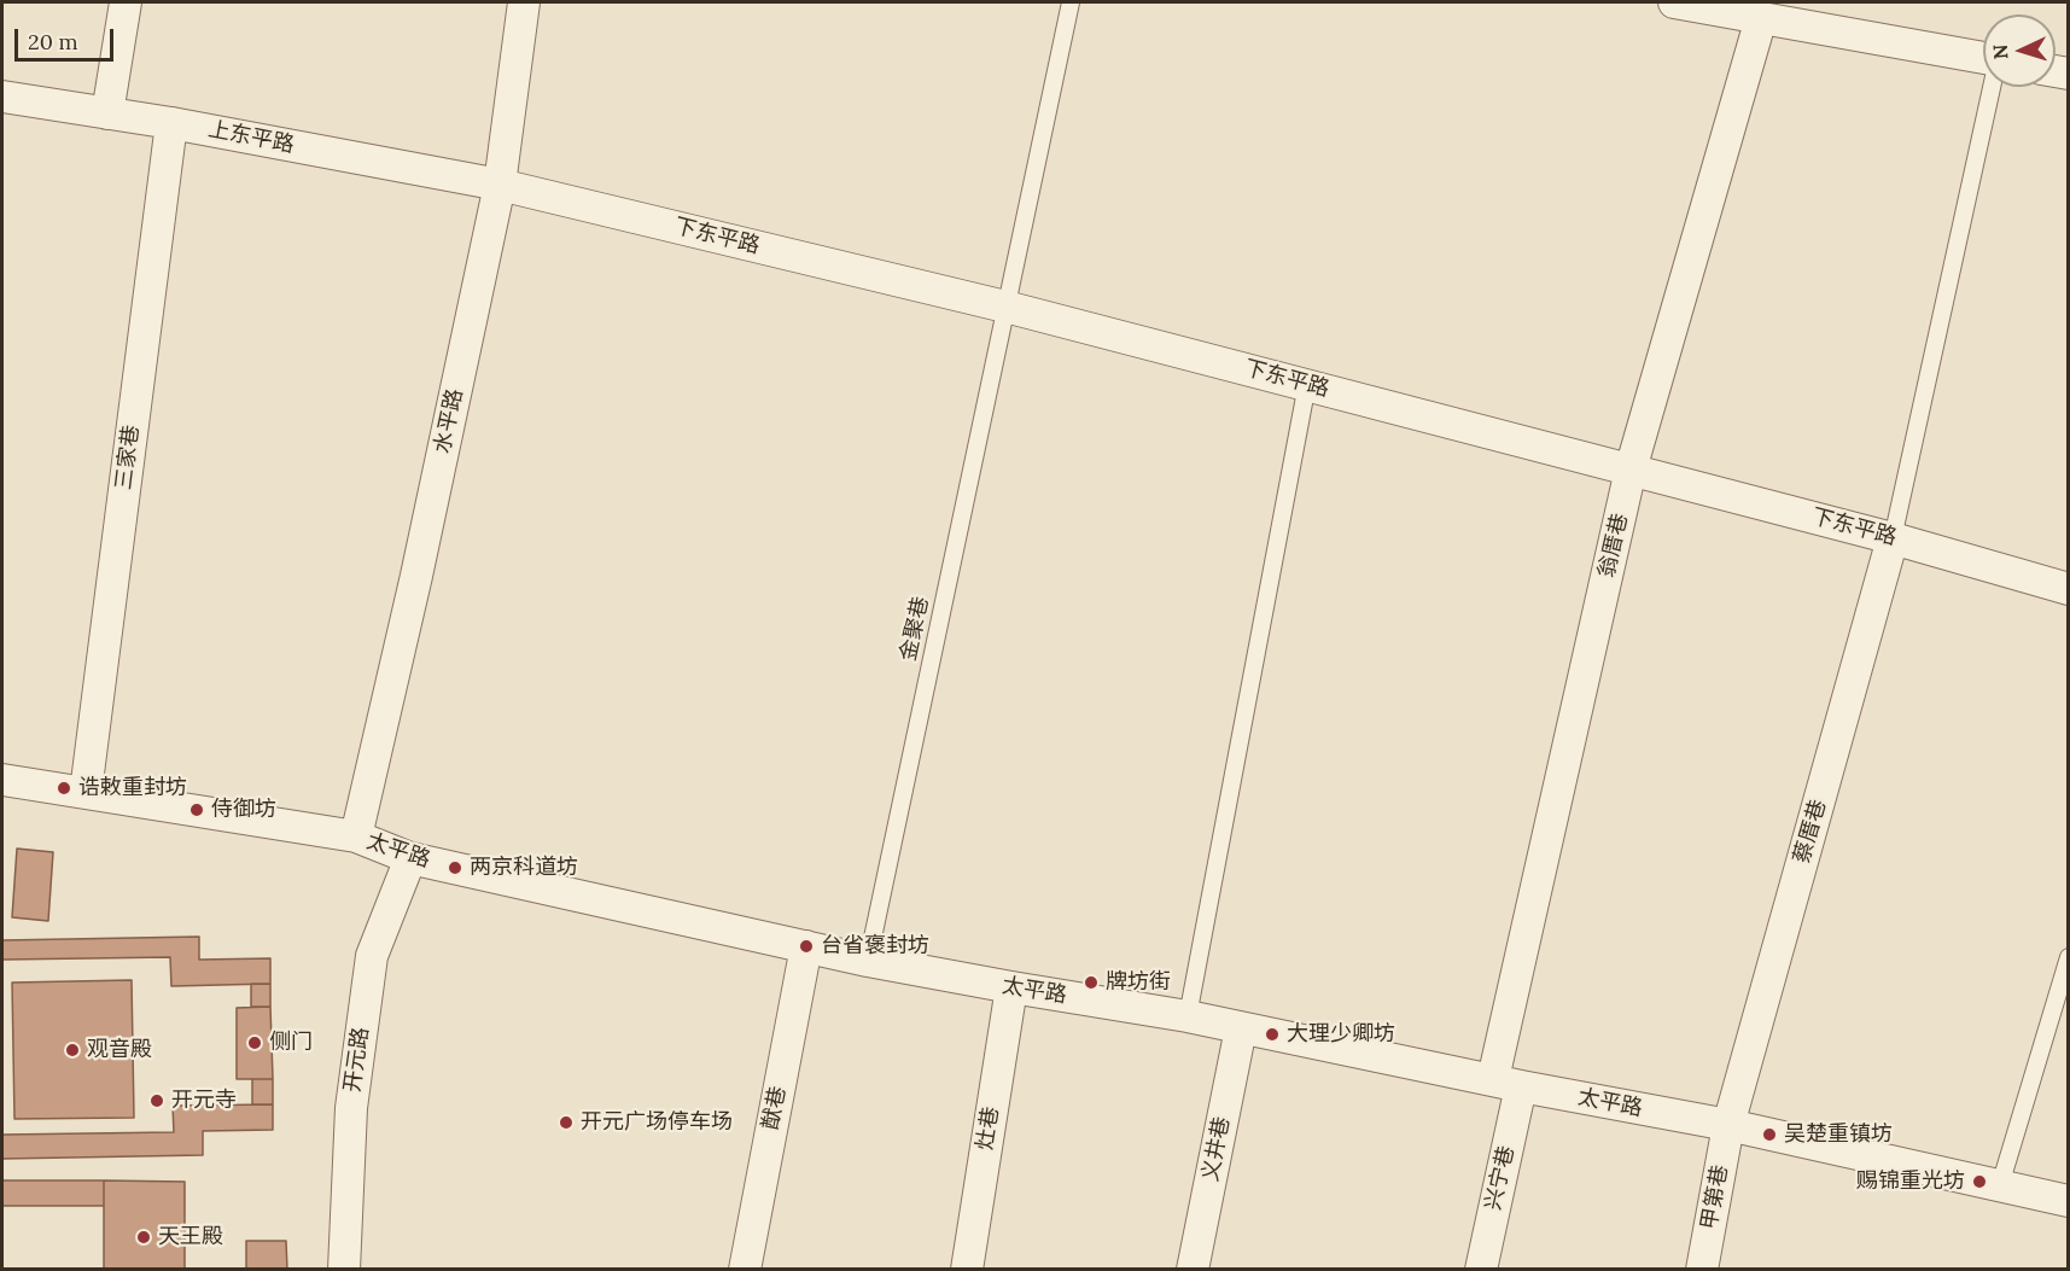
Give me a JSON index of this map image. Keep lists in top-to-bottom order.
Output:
{
  "streets": {
    "street": [
      "上东平路",
      "下东平路",
      "水平路",
      "三家巷",
      "翁厝巷",
      "蔡厝巷",
      "太平路",
      "开元路",
      "猷巷",
      "灶巷",
      "义井巷",
      "兴宁巷",
      "甲第巷"
    ],
    "lane": ["金聚巷"]
  },
  "crossings": [
    ["上东平路", "下东平路"],
    ["上东平路", "水平路"],
    ["上东平路", "三家巷"],
    ["下东平路", "水平路"],
    ["下东平路", "翁厝巷"],
    ["下东平路", "金聚巷"],
    ["下东平路", "蔡厝巷"],
    ["水平路", "太平路"],
    ["三家巷", "太平路"],
    ["翁厝巷", "太平路"],
    ["翁厝巷", "兴宁巷"],
    ["金聚巷", "太平路"],
    ["蔡厝巷", "太平路"],
    ["蔡厝巷", "甲第巷"],
    ["太平路", "开元路"],
    ["太平路", "猷巷"],
    ["太平路", "灶巷"],
    ["太平路", "义井巷"],
    ["太平路", "兴宁巷"],
    ["太平路", "甲第巷"]
  ],
  "places": [
    "诰敕重封坊",
    "侍御坊",
    "两京科道坊",
    "台省褒封坊",
    "牌坊街",
    "大理少卿坊",
    "侧门",
    "观音殿",
    "开元寺",
    "开元广场停车场",
    "吴楚重镇坊",
    "赐锦重光坊",
    "天王殿"
  ],
  "scale_bar": "20 m",
  "north": "left"
}
